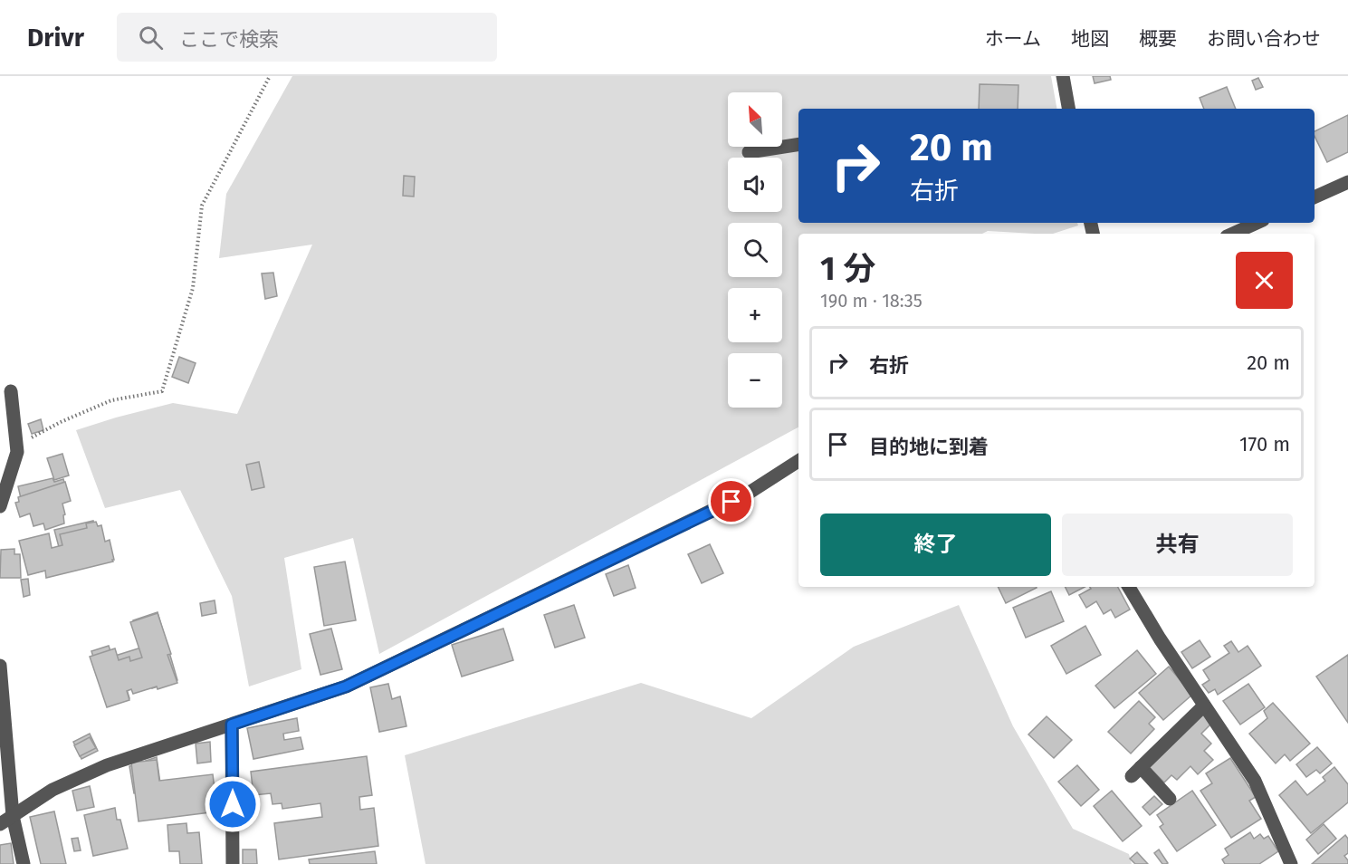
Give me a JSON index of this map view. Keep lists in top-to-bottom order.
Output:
{
  "north": "top left",
  "page": {
    "header": "Drivr",
    "search": "ここで検索",
    "nav": [
      "ホーム",
      "地図",
      "概要",
      "お問い合わせ"
    ],
    "map_buttons": ["+", "−"],
    "turn": ["20 m", "右折"],
    "heading": ["1 分", "190 m · 18:35"],
    "list": [
      {
        "name": "右折",
        "value": "20 m"
      },
      {
        "name": "目的地に到着",
        "value": "170 m"
      }
    ],
    "buttons": ["終了", "共有"]
  }
}
